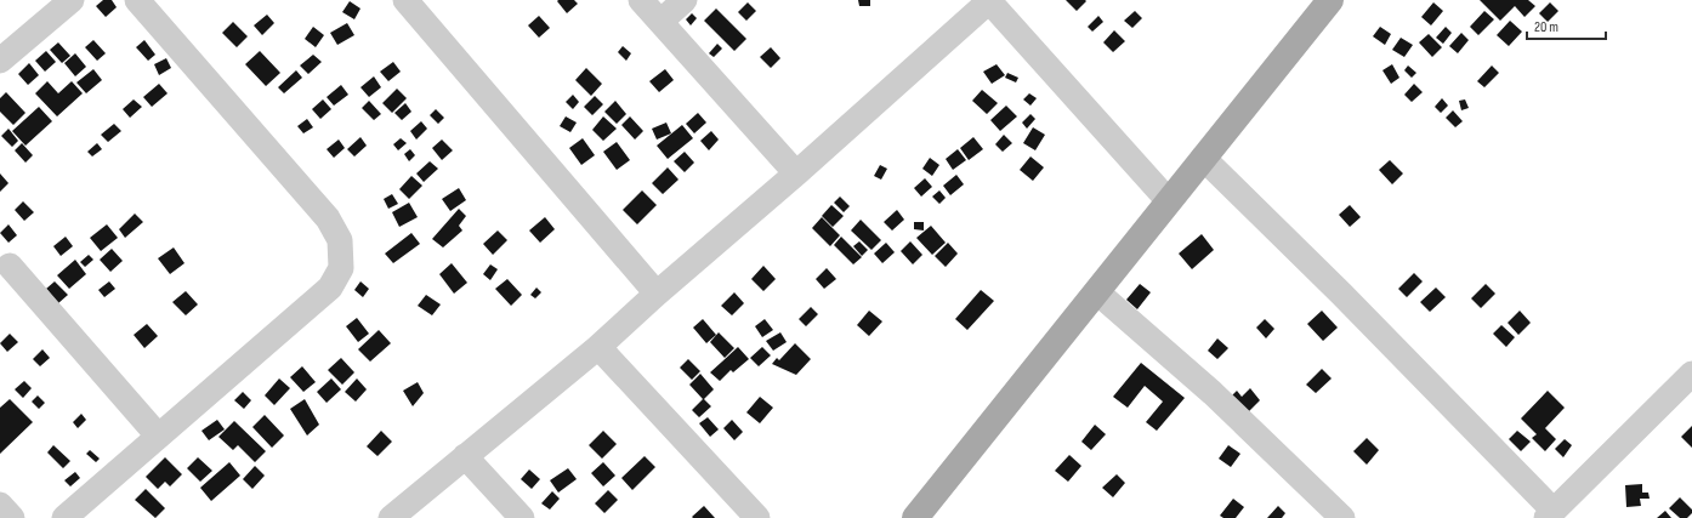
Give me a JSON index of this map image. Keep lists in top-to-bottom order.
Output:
{
  "scale_bar": "20 m"
}
